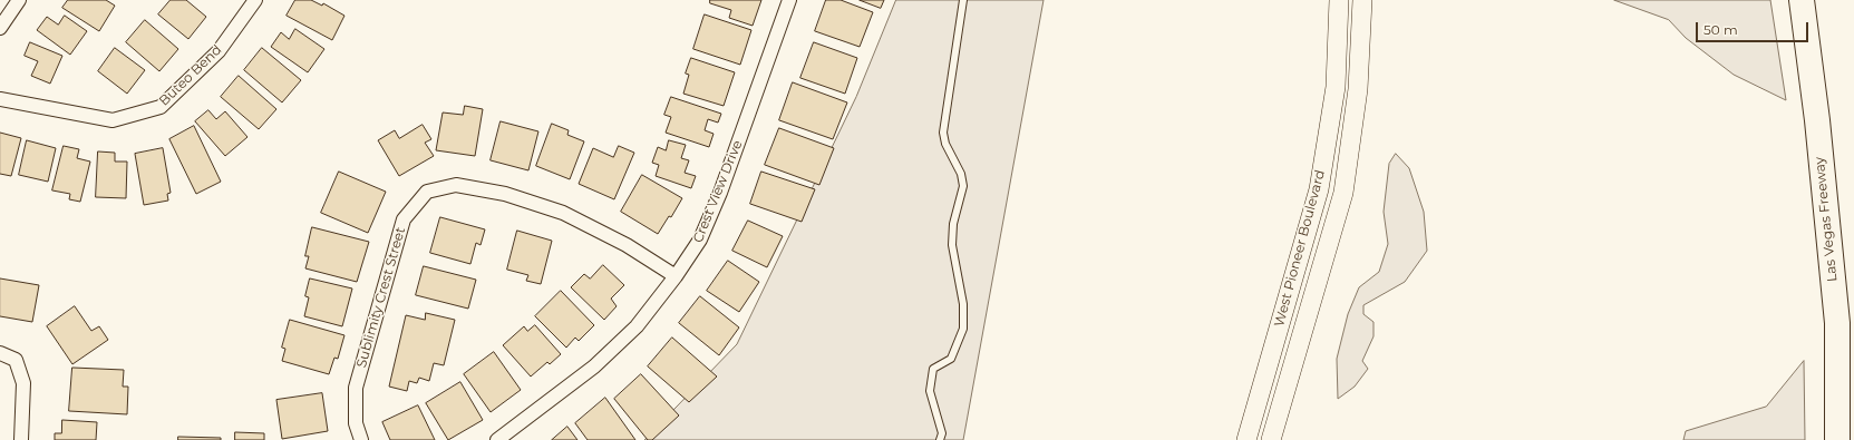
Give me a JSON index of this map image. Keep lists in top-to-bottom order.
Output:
{
  "streets": {
    "highway": ["Las Vegas Freeway"],
    "main road": ["West Pioneer Boulevard"],
    "street": ["Buteo Bend", "Crest View Drive", "Sublimity Crest Street"]
  },
  "crossings": [
    ["Crest View Drive", "Sublimity Crest Street"]
  ],
  "scale_bar": "50 m"
}
